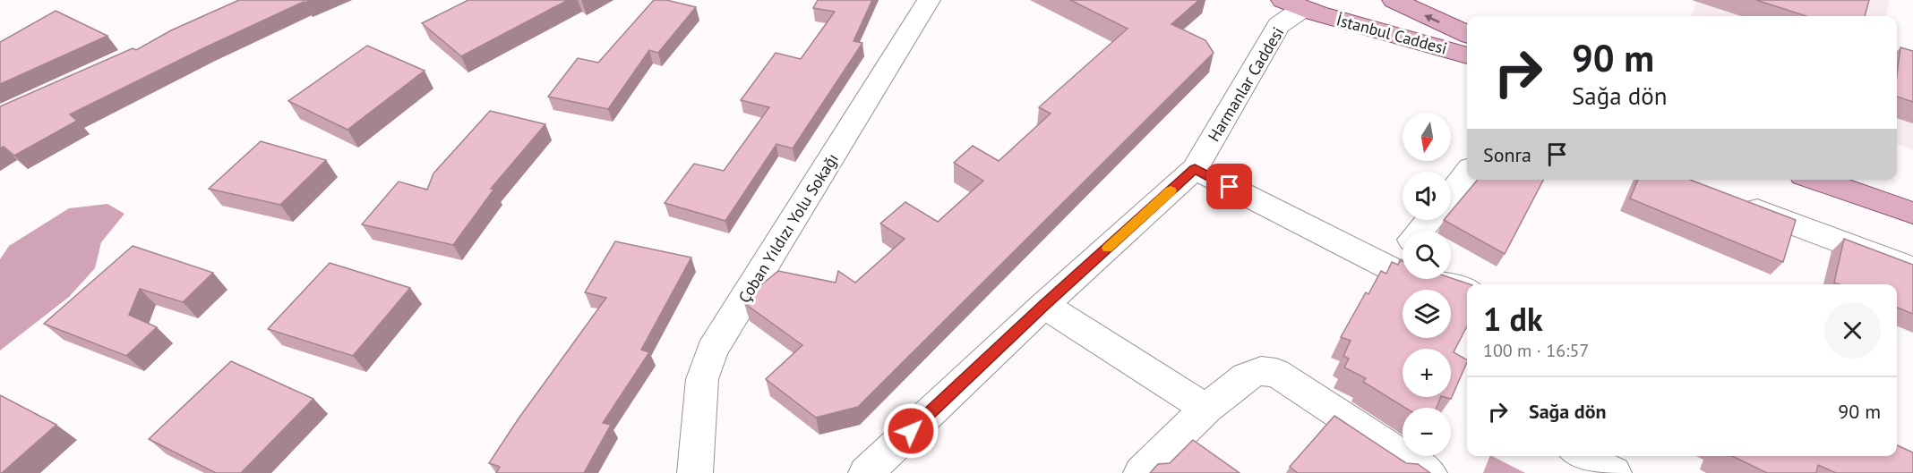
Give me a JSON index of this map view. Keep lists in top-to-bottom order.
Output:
{
  "streets": {
    "main road": ["İstanbul Caddesi"],
    "street": ["Harmanlar Caddesi", "Çoban Yıldızı Yolu Sokağı"]
  },
  "crossings": [
    ["İstanbul Caddesi", "Harmanlar Caddesi"]
  ],
  "north": "bottom",
  "page": {
    "turn": ["90 m", "Sağa dön"],
    "map_buttons": ["+", "−"],
    "then": "Sonra",
    "heading": ["1 dk", "100 m · 16:57"],
    "list": [
      {
        "name": "Sağa dön",
        "value": "90 m"
      }
    ]
  }
}
